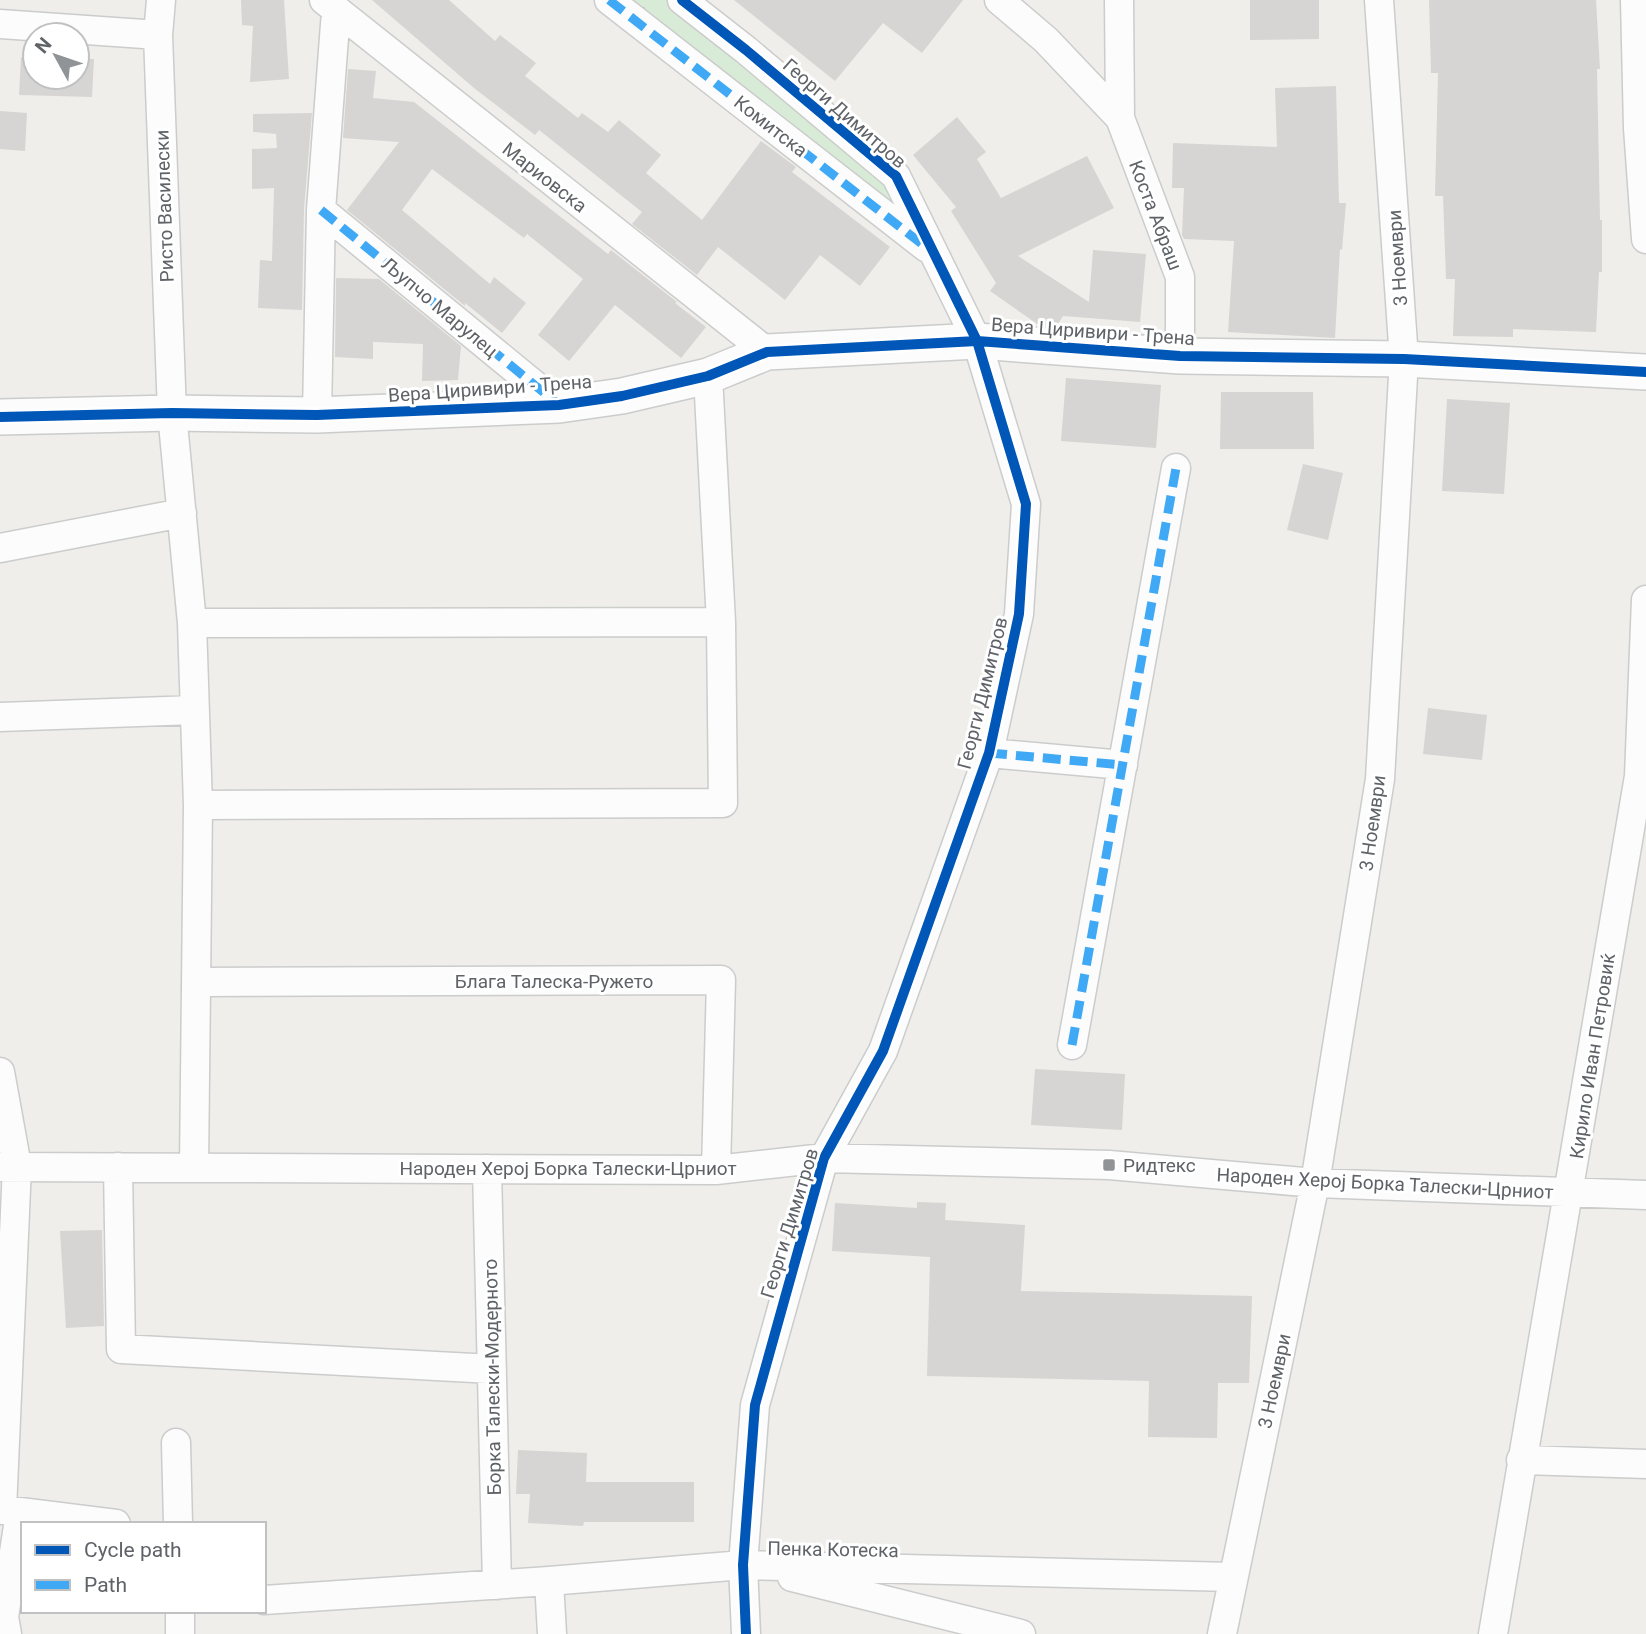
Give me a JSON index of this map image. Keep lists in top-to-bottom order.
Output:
{
  "streets": {
    "street": [
      "Георги Димитров",
      "Комитска",
      "Мариовска",
      "Ристо Василески",
      "Коста Абраш",
      "3 Ноември",
      "Љупчо Марулец",
      "Вера Циривири - Трена",
      "Блага Талеска-Ружето",
      "Кирило Иван Петровиќ",
      "Народен Херој Борка Талески-Црниот",
      "Борка Талески-Модерното",
      "Пенка Котеска"
    ]
  },
  "crossings": [
    ["Георги Димитров", "Комитска"],
    ["Георги Димитров", "Вера Циривири - Трена"],
    ["Георги Димитров", "Народен Херој Борка Талески-Црниот"],
    ["Георги Димитров", "Пенка Котеска"],
    ["Мариовска", "Вера Циривири - Трена"],
    ["Ристо Василески", "Вера Циривири - Трена"],
    ["Коста Абраш", "Вера Циривири - Трена"],
    ["3 Ноември", "Вера Циривири - Трена"],
    ["3 Ноември", "Народен Херој Борка Талески-Црниот"],
    ["3 Ноември", "Пенка Котеска"],
    ["Љупчо Марулец", "Вера Циривири - Трена"],
    ["Блага Талеска-Ружето", "Народен Херој Борка Талески-Црниот"],
    ["Кирило Иван Петровиќ", "Народен Херој Борка Талески-Црниот"],
    ["Народен Херој Борка Талески-Црниот", "Борка Талески-Модерното"],
    ["Борка Талески-Модерното", "Пенка Котеска"]
  ],
  "places": {
    "transit": ["Ридтекс"]
  },
  "legend": ["Cycle path", "Path"],
  "north": "top left"
}
